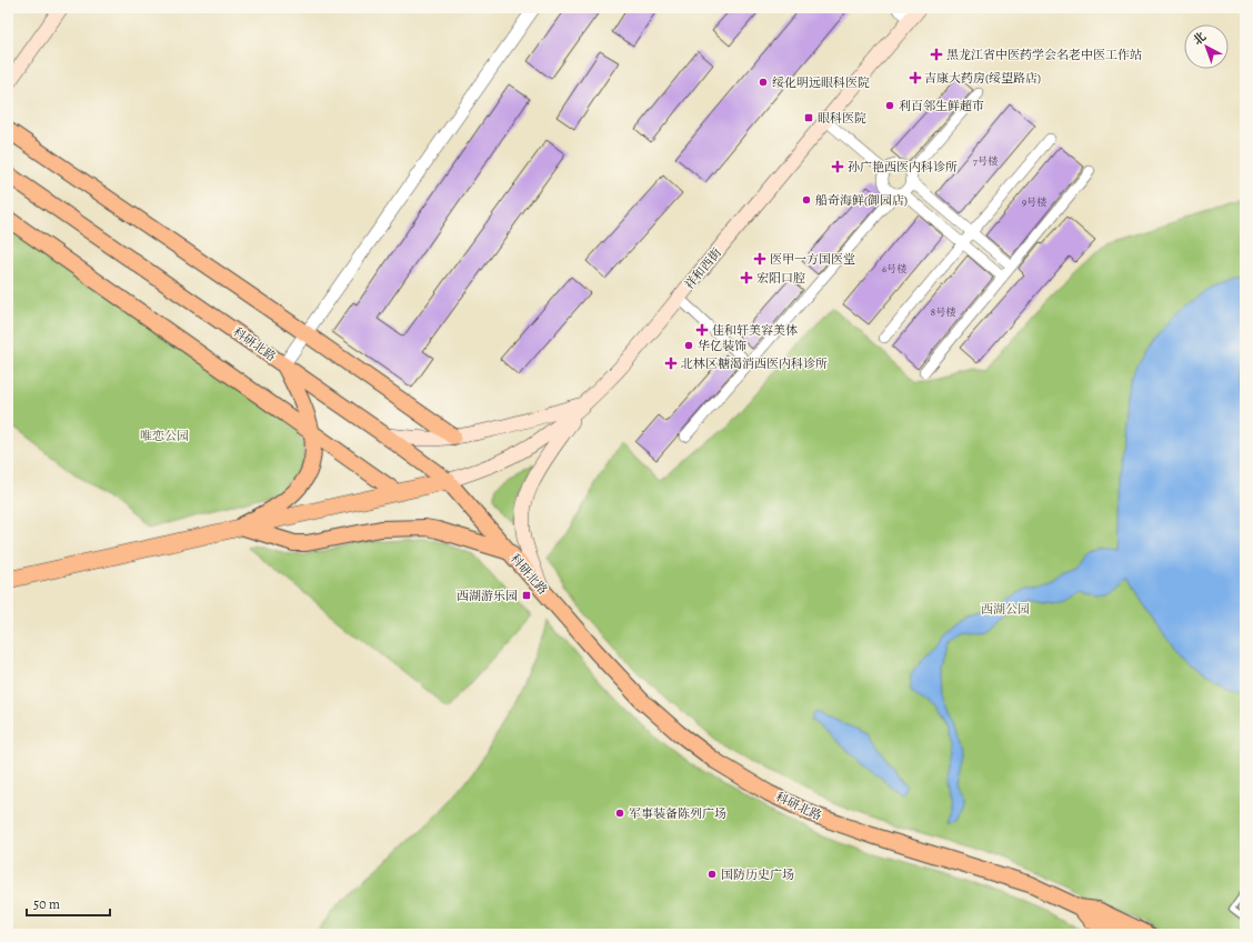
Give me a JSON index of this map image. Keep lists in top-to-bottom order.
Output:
{
  "streets": {
    "main road": ["祥和西街", "科研北路"]
  },
  "crossings": [
    ["祥和西街", "科研北路"]
  ],
  "parks": ["唯恋公园", "西湖公园"],
  "places": {
    "health": [
      "黑龙江省中医药学会名老中医工作站",
      "吉康大药房(绥望路店)",
      "孙广艳西医内科诊所",
      "医甲一方国医堂",
      "宏阳口腔",
      "佳和轩美容美体",
      "北林区糖渴消西医内科诊所"
    ],
    "other": [
      "绥化明远眼科医院",
      "利百邻生鲜超市",
      "船奇海鲜(御园店)",
      "华亿装饰",
      "军事装备陈列广场",
      "国防历史广场"
    ],
    "transit": ["眼科医院", "西湖游乐园"]
  },
  "house_numbers": [
    "7号楼",
    "9号楼",
    "6号楼",
    "8号楼"
  ],
  "scale_bar": "50 m",
  "north": "top left"
}
